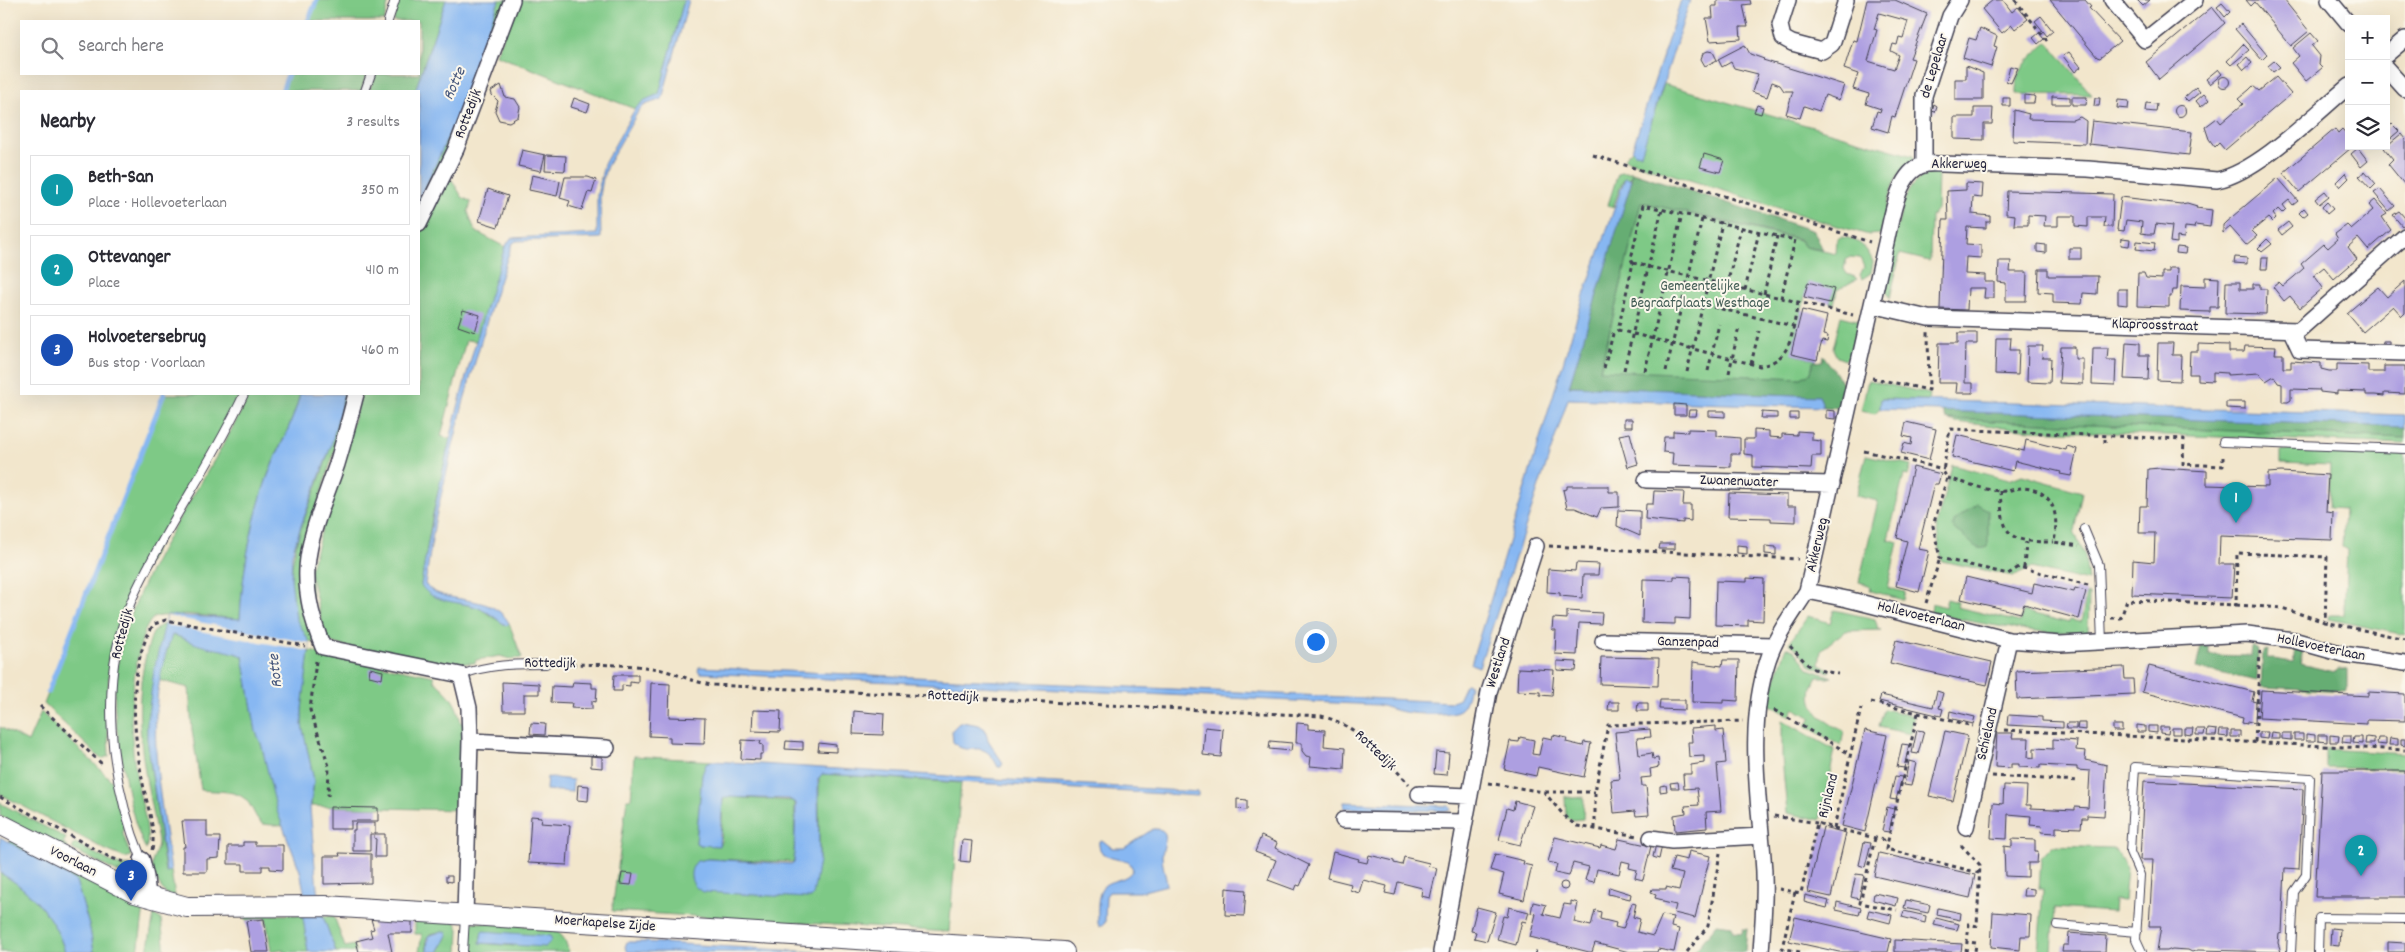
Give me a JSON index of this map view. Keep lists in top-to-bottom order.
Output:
{
  "streets": {
    "street": [
      "de Lepelaar",
      "Rottedijk",
      "Akkerweg",
      "Klaproosstraat",
      "Zwanenwater",
      "Hollevoeterlaan",
      "Ganzenpad",
      "Westland",
      "Schieland",
      "Voorlaan",
      "Moerkapelse Zijde"
    ],
    "path": ["Rijnland"]
  },
  "crossings": [
    ["de Lepelaar", "Akkerweg"],
    ["Rottedijk", "Voorlaan"],
    ["Rottedijk", "Moerkapelse Zijde"],
    ["Akkerweg", "Klaproosstraat"],
    ["Akkerweg", "Zwanenwater"],
    ["Akkerweg", "Hollevoeterlaan"],
    ["Hollevoeterlaan", "Schieland"],
    ["Voorlaan", "Moerkapelse Zijde"]
  ],
  "water": ["Rotte"],
  "parks": ["Gemeentelijke Begraafplaats Westhage"],
  "page": {
    "map_buttons": ["+", "−"],
    "search": "Search here",
    "heading": ["Nearby", "3 results"],
    "list": [
      {
        "mark": "1",
        "name": "Beth-San",
        "note": "Place · Hollevoeterlaan",
        "value": "350 m"
      },
      {
        "mark": "2",
        "name": "Ottevanger",
        "note": "Place",
        "value": "410 m"
      },
      {
        "mark": "3",
        "name": "Holvoetersebrug",
        "note": "Bus stop · Voorlaan",
        "value": "460 m"
      }
    ],
    "pins": ["1", "2", "3"]
  }
}
